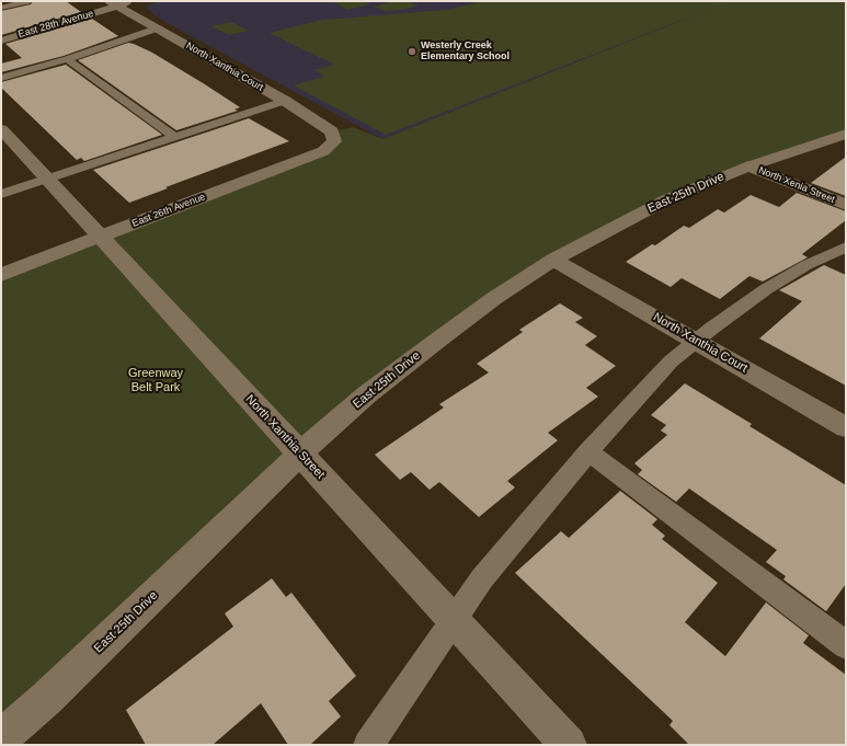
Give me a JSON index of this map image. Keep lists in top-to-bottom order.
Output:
{
  "streets": {
    "street": [
      "East 28th Avenue",
      "North Xanthia Court",
      "North Xenia Street",
      "East 25th Drive",
      "East 26th Avenue",
      "North Xanthia Street"
    ]
  },
  "crossings": [
    ["East 28th Avenue", "North Xanthia Court"],
    ["North Xanthia Court", "East 25th Drive"],
    ["North Xanthia Court", "East 26th Avenue"],
    ["North Xenia Street", "East 25th Drive"],
    ["East 25th Drive", "North Xanthia Street"],
    ["East 26th Avenue", "North Xanthia Street"]
  ],
  "parks": ["Greenway Belt Park"],
  "places": ["Westerly Creek Elementary School"]
}
